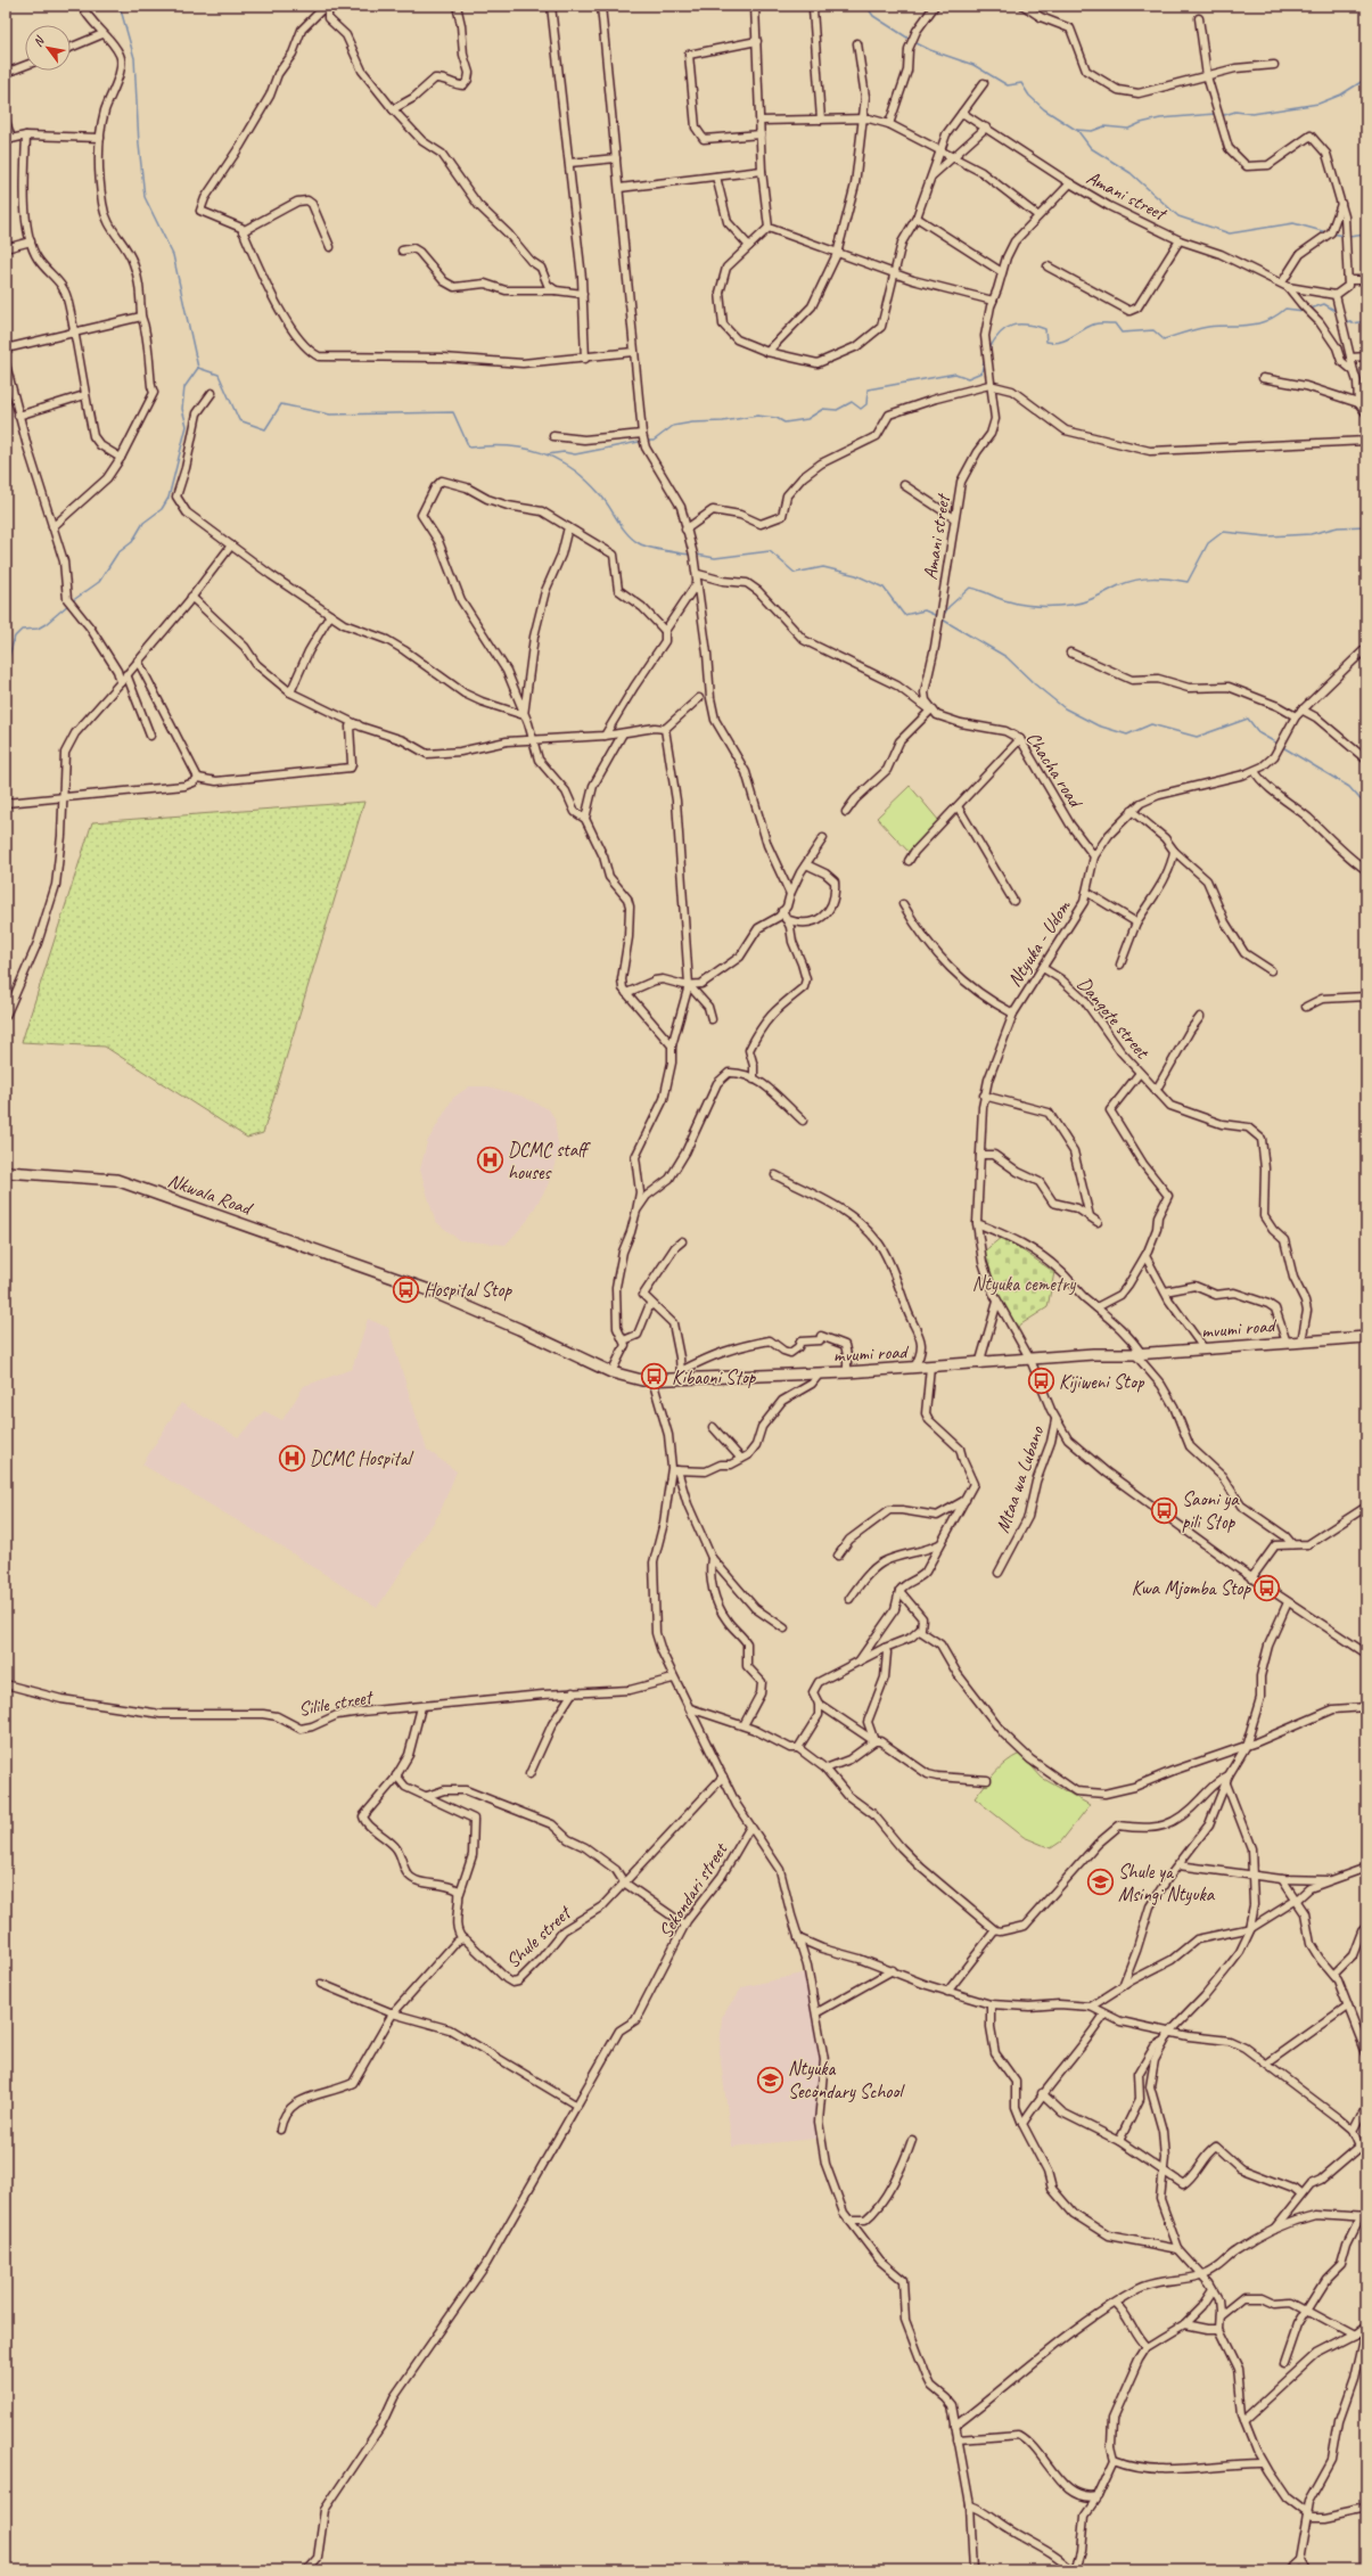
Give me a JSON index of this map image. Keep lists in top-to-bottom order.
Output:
{
  "streets": {
    "street": [
      "Amani street",
      "Chacha road",
      "Ntyuka - Udom",
      "Dangote street",
      "Nkwala Road",
      "mvumi road",
      "Mtaa wa Lubano",
      "Silile street",
      "Sekondari street",
      "Shule street"
    ]
  },
  "crossings": [
    ["Amani street", "Chacha road"],
    ["Chacha road", "Ntyuka - Udom"],
    ["Ntyuka - Udom", "Dangote street"],
    ["Ntyuka - Udom", "mvumi road"],
    ["Ntyuka - Udom", "Mtaa wa Lubano"],
    ["Dangote street", "mvumi road"],
    ["Nkwala Road", "mvumi road"]
  ],
  "parks": ["Ntyuka cemetry"],
  "places": {
    "hospital": ["DCMC staff houses", "DCMC Hospital"],
    "bus stop": [
      "Hospital Stop",
      "Kibaoni Stop",
      "Kijiweni Stop",
      "Saoni ya pili Stop",
      "Kwa Mjomba Stop"
    ],
    "school or university": ["Shule ya Msingi Ntyuka", "Ntyuka Secondary School"]
  },
  "north": "top left"
}
